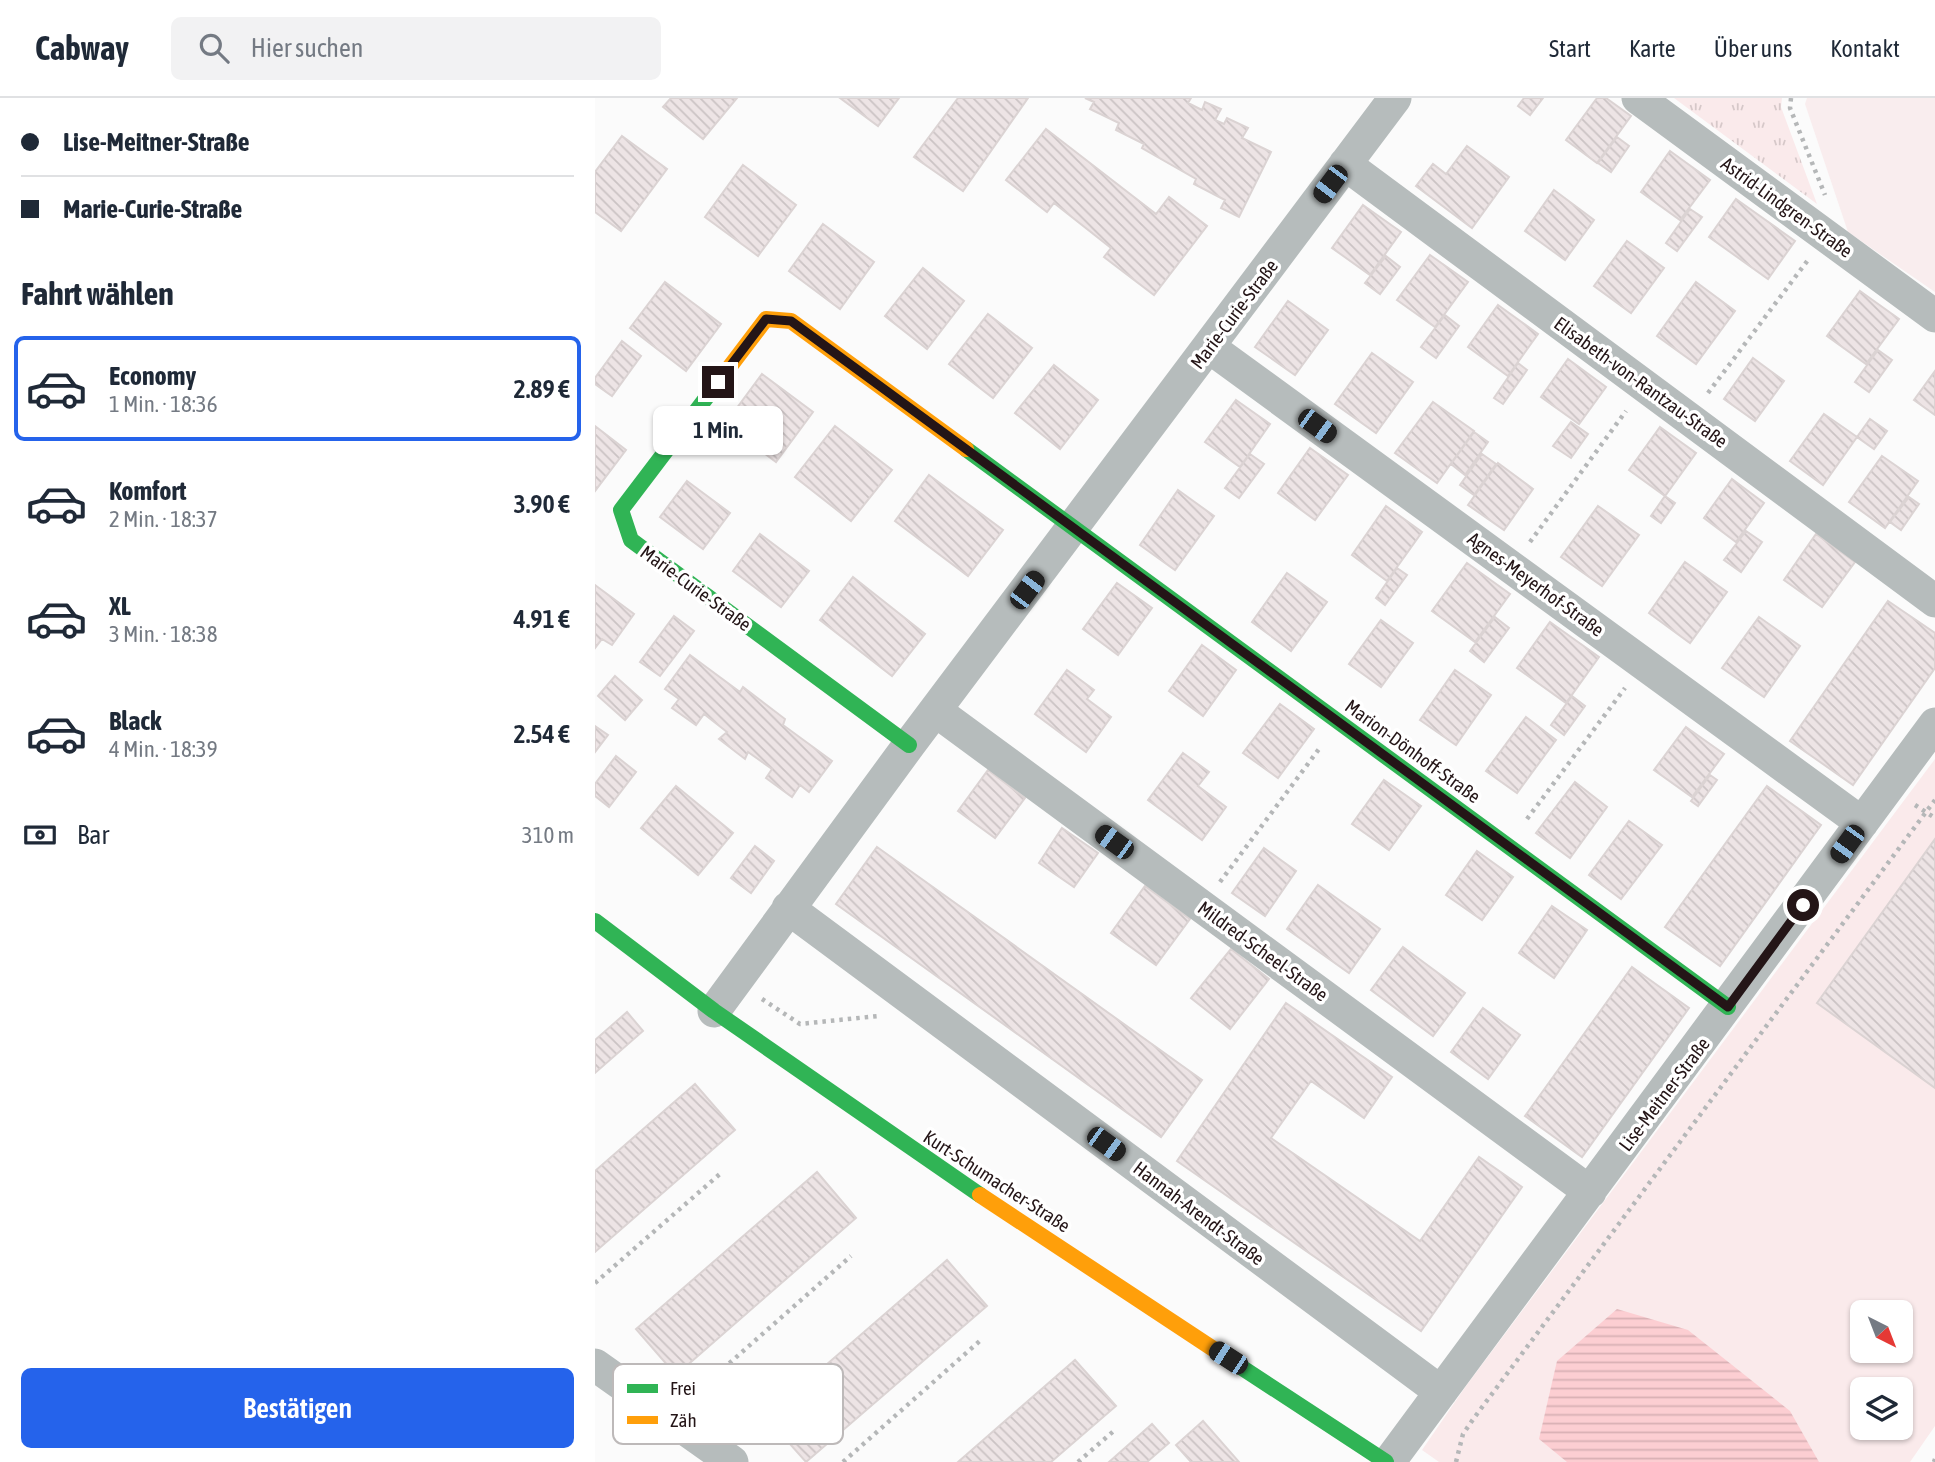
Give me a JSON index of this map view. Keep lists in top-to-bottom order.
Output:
{
  "streets": {
    "street": [
      "Astrid-Lindgren-Straße",
      "Marie-Curie-Straße",
      "Elisabeth-von-Rantzau-Straße",
      "Agnes-Meyerhof-Straße",
      "Marion-Dönhoff-Straße",
      "Mildred-Scheel-Straße",
      "Lise-Meitner-Straße",
      "Kurt-Schumacher-Straße",
      "Hannah-Arendt-Straße"
    ]
  },
  "crossings": [
    ["Marie-Curie-Straße", "Elisabeth-von-Rantzau-Straße"],
    ["Marie-Curie-Straße", "Agnes-Meyerhof-Straße"],
    ["Marie-Curie-Straße", "Marion-Dönhoff-Straße"],
    ["Marie-Curie-Straße", "Mildred-Scheel-Straße"],
    ["Marie-Curie-Straße", "Kurt-Schumacher-Straße"],
    ["Marie-Curie-Straße", "Hannah-Arendt-Straße"],
    ["Agnes-Meyerhof-Straße", "Lise-Meitner-Straße"],
    ["Marion-Dönhoff-Straße", "Lise-Meitner-Straße"],
    ["Mildred-Scheel-Straße", "Lise-Meitner-Straße"],
    ["Lise-Meitner-Straße", "Kurt-Schumacher-Straße"],
    ["Lise-Meitner-Straße", "Hannah-Arendt-Straße"]
  ],
  "legend": ["Frei", "Zäh"],
  "north": "bottom right",
  "page": {
    "header": "Cabway",
    "search": "Hier suchen",
    "nav": [
      "Start",
      "Karte",
      "Über uns",
      "Kontakt"
    ],
    "banner": ["Lise-Meitner-Straße", "Marie-Curie-Straße"],
    "heading": "Fahrt wählen",
    "list": [
      {
        "name": "Economy",
        "note": "1 Min. · 18:36",
        "value": "2.89 €"
      },
      {
        "name": "Komfort",
        "note": "2 Min. · 18:37",
        "value": "3.90 €"
      },
      {
        "name": "XL",
        "note": "3 Min. · 18:38",
        "value": "4.91 €"
      },
      {
        "name": "Black",
        "note": "4 Min. · 18:39",
        "value": "2.54 €"
      }
    ],
    "bubble": "1 Min.",
    "pay": ["Bar", "310 m"],
    "buttons": "Bestätigen"
  }
}
